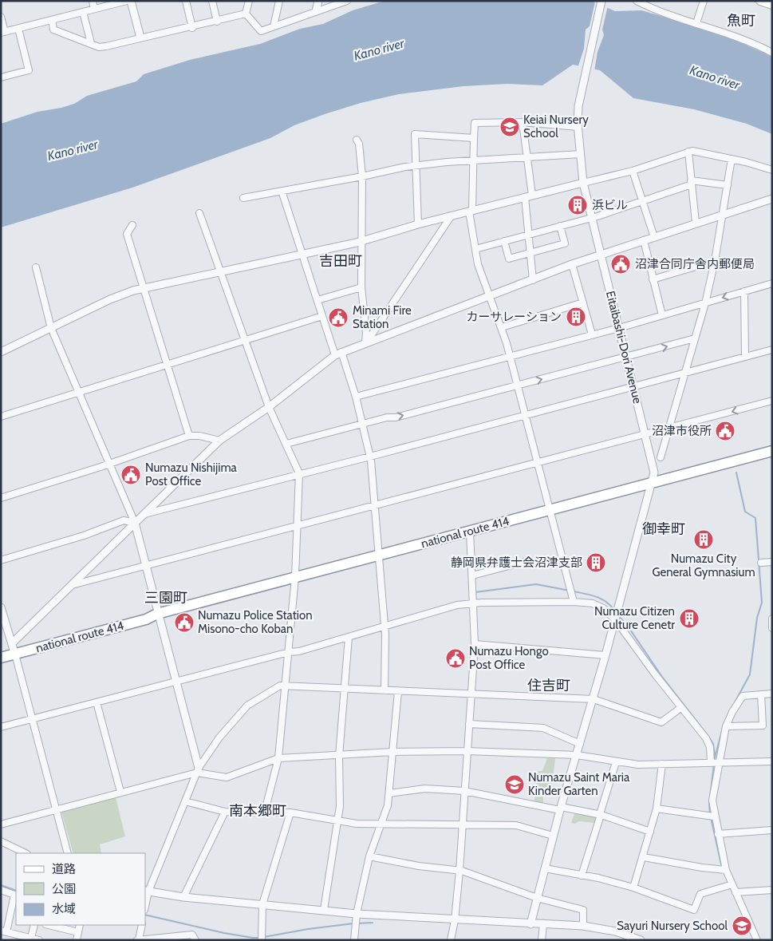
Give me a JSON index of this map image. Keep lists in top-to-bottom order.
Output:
{
  "streets": {
    "highway": ["national route 414"],
    "street": ["Eitaibashi-Dori Avenue"]
  },
  "crossings": [
    ["Eitaibashi-Dori Avenue", "national route 414"]
  ],
  "districts": [
    "魚町",
    "吉田町",
    "御幸町",
    "三園町",
    "住吉町",
    "南本郷町"
  ],
  "water": ["Kano river"],
  "places": {
    "school or university": ["Keiai Nursery School", "Numazu Saint Maria Kinder Garten", "Sayuri Nursery School"],
    "building": [
      "浜ビル",
      "カーサレーション",
      "Numazu City General Gymnasium",
      "静岡県弁護士会沼津支部",
      "Numazu Citizen Culture Cenetr"
    ],
    "public building": [
      "沼津合同庁舎内郵便局",
      "Minami Fire Station",
      "沼津市役所",
      "Numazu Nishijima Post Office",
      "Numazu Police Station Misono-cho Koban",
      "Numazu Hongo Post Office"
    ]
  },
  "legend": ["道路", "公園", "水域"]
}
